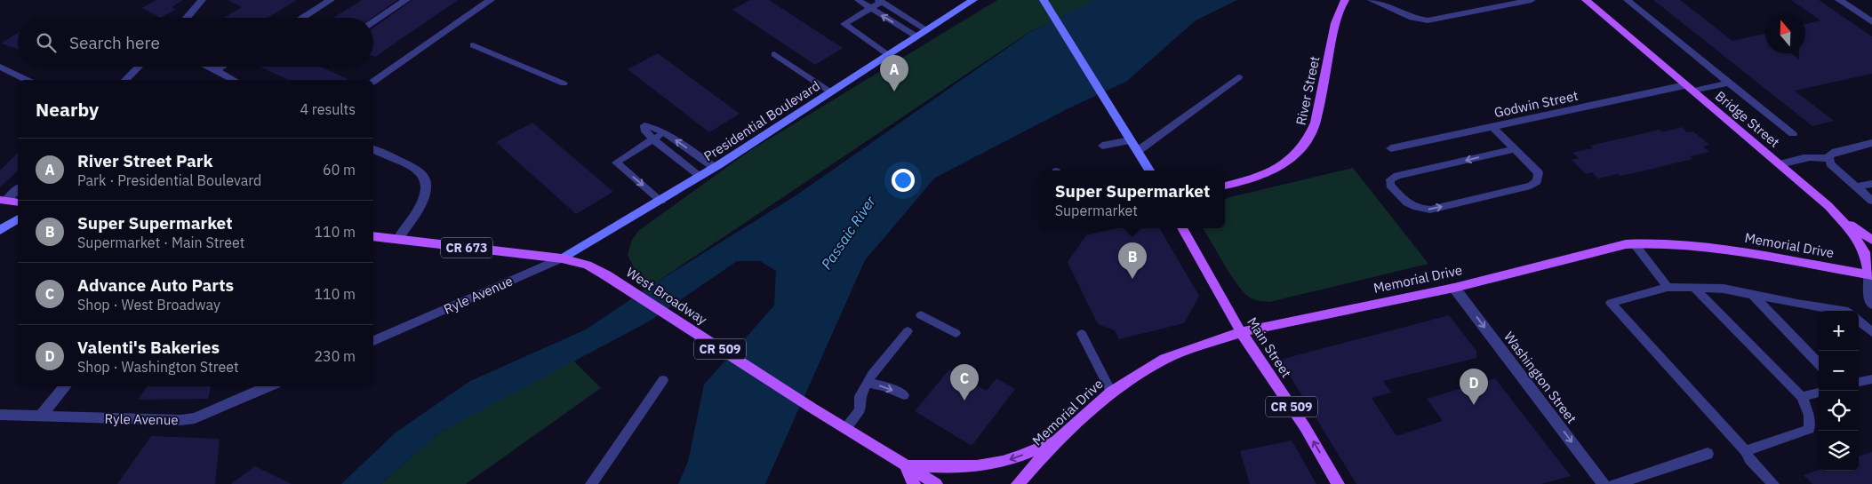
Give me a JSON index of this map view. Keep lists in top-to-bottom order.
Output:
{
  "streets": {
    "main road": [
      "River Street",
      "Bridge Street",
      "Memorial Drive",
      "CR 673",
      "West Broadway",
      "Main Street",
      "CR 509"
    ],
    "street": [
      "Godwin Street",
      "Presidential Boulevard",
      "Ryle Avenue",
      "Washington Street"
    ]
  },
  "crossings": [
    ["Godwin Street", "Bridge Street"],
    ["Bridge Street", "Memorial Drive"],
    ["Presidential Boulevard", "Ryle Avenue"],
    ["Presidential Boulevard", "West Broadway"],
    ["Memorial Drive", "Main Street"],
    ["Memorial Drive", "Washington Street"],
    ["Ryle Avenue", "West Broadway"]
  ],
  "one_way": ["Main Street", "Washington Street"],
  "water": ["Passaic River"],
  "north": "top",
  "page": {
    "search": "Search here",
    "pins": [
      "A",
      "B",
      "C",
      "D"
    ],
    "heading": ["Nearby", "4 results"],
    "list": [
      {
        "mark": "A",
        "name": "River Street Park",
        "note": "Park · Presidential Boulevard",
        "value": "60 m"
      },
      {
        "mark": "B",
        "name": "Super Supermarket",
        "note": "Supermarket · Main Street",
        "value": "110 m"
      },
      {
        "mark": "C",
        "name": "Advance Auto Parts",
        "note": "Shop · West Broadway",
        "value": "110 m"
      },
      {
        "mark": "D",
        "name": "Valenti's Bakeries",
        "note": "Shop · Washington Street",
        "value": "230 m"
      }
    ],
    "popup": ["Super Supermarket", "Supermarket"],
    "map_buttons": ["+", "−"]
  }
}
